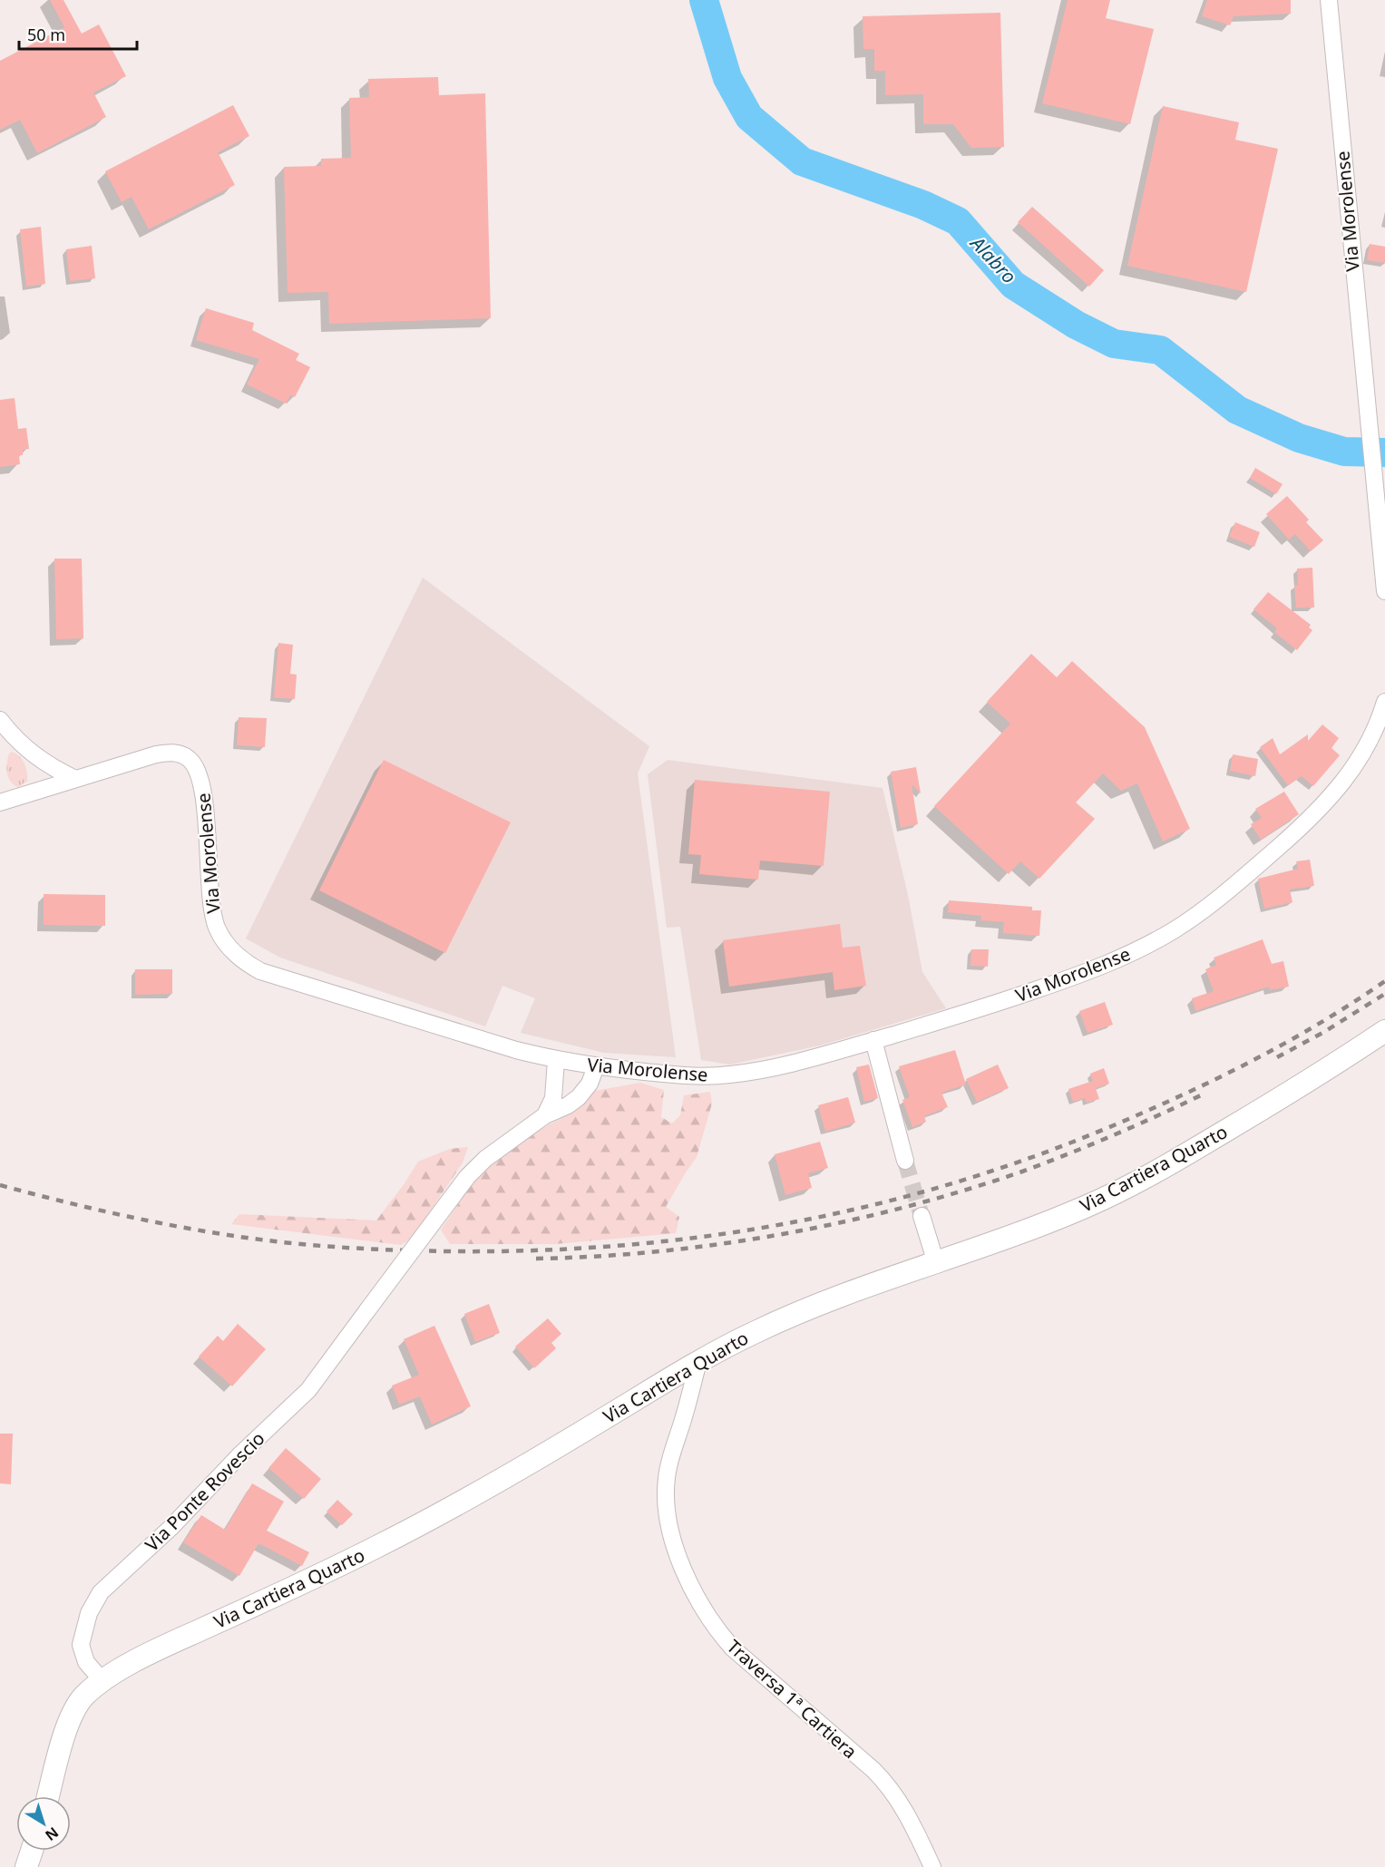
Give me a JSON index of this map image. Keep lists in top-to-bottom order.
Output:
{
  "streets": {
    "street": [
      "Via Morolense",
      "Via Cartiera Quarto",
      "Via Ponte Rovescio",
      "Traversa 1ª Cartiera"
    ]
  },
  "crossings": [
    ["Via Cartiera Quarto", "Via Ponte Rovescio"],
    ["Via Cartiera Quarto", "Traversa 1ª Cartiera"]
  ],
  "water": ["Alabro"],
  "scale_bar": "50 m",
  "north": "bottom right"
}
